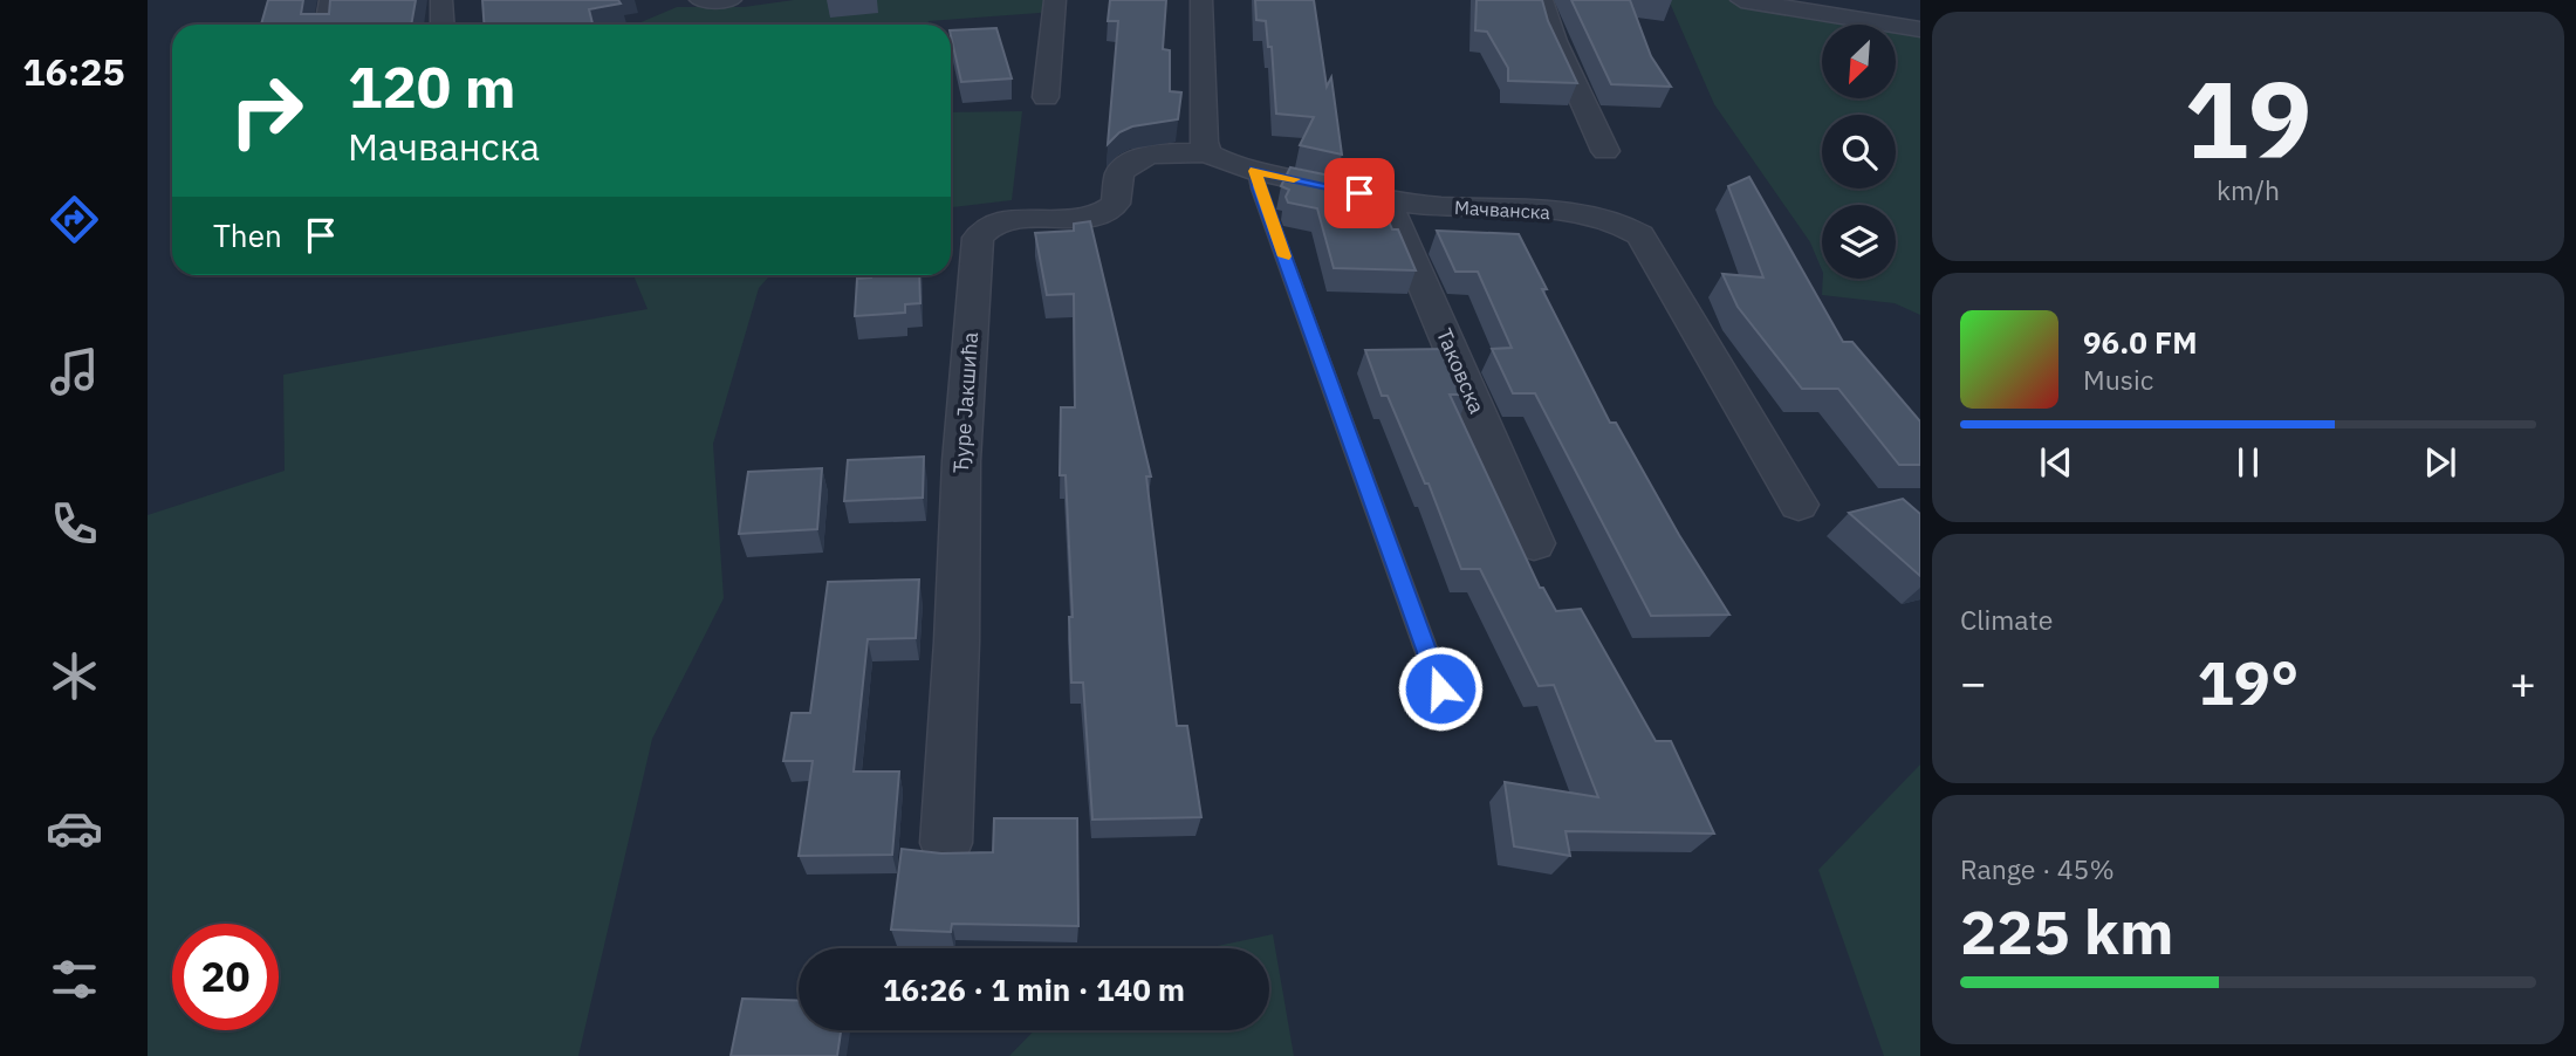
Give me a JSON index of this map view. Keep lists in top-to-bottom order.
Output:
{
  "streets": {
    "street": ["Мачванска", "Таковска", "Ђуре Јакшића"]
  },
  "crossings": [
    ["Мачванска", "Таковска"],
    ["Мачванска", "Ђуре Јакшића"]
  ],
  "north": "bottom left",
  "page": {
    "tabs": "16:25",
    "tile": [
      ["19", "km/h"],
      "Climate",
      ["Range · 45%", "225 km"]
    ],
    "turn": ["120 m", "Мачванска"],
    "then": "Then",
    "song": ["96.0 FM", "Music"],
    "heat": ["−", "19°", "+"],
    "limit": "20",
    "trip": "16:26 · 1 min · 140 m"
  }
}
